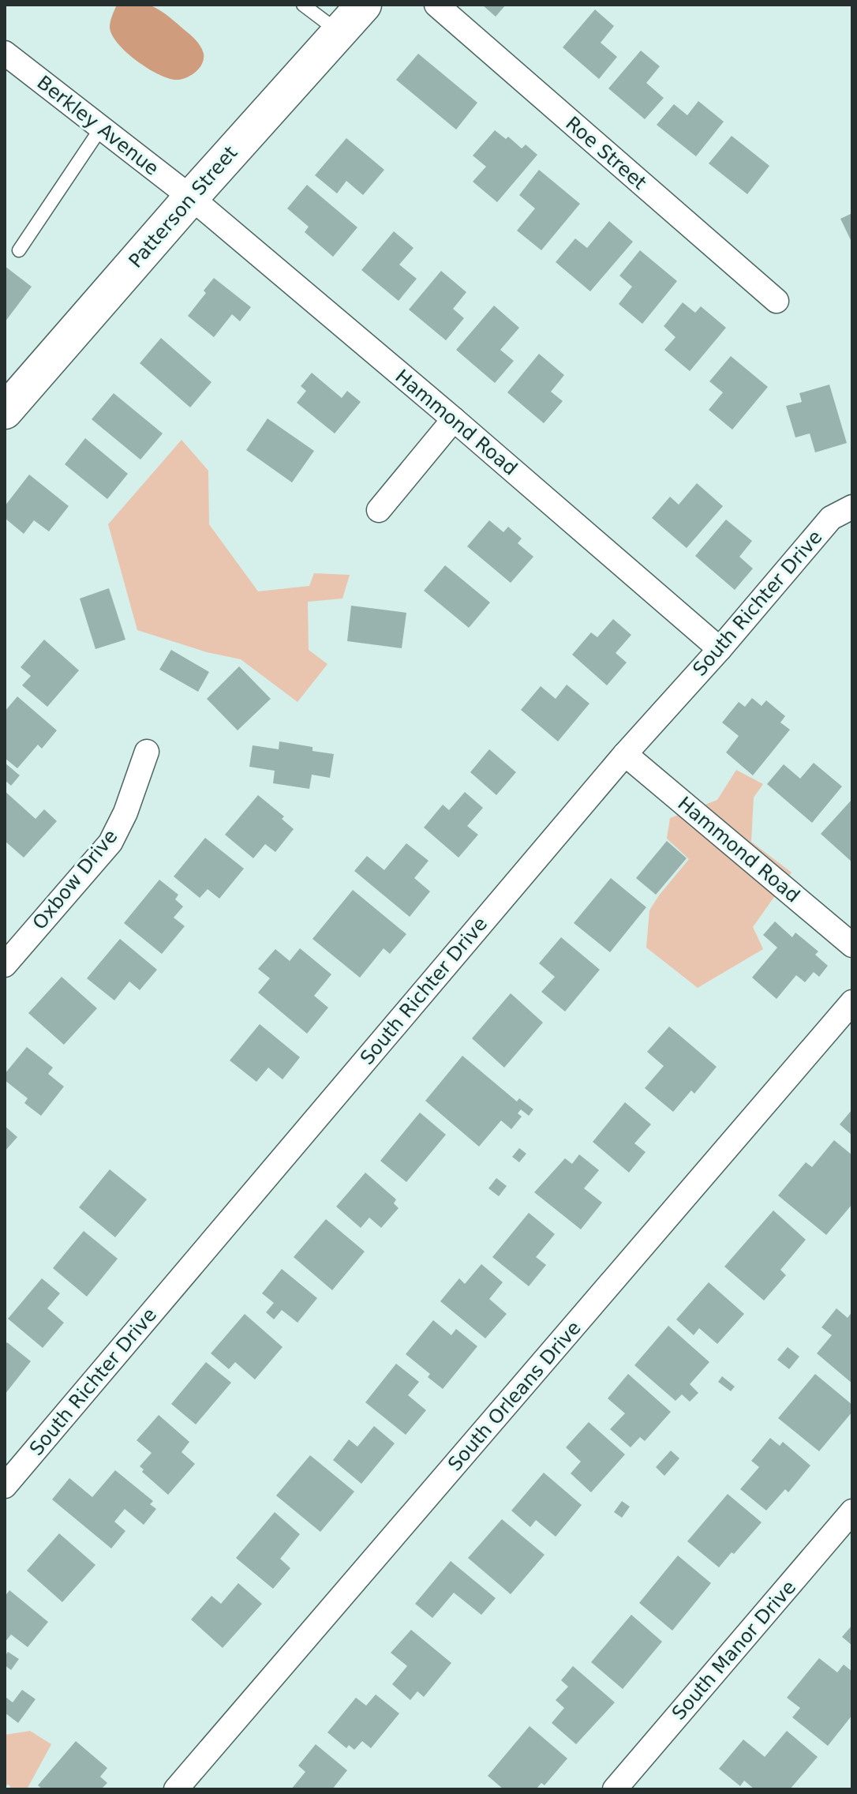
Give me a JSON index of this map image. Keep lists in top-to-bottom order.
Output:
{
  "streets": {
    "street": [
      "Berkley Avenue",
      "Roe Street",
      "Patterson Street",
      "Hammond Road",
      "South Richter Drive",
      "Oxbow Drive",
      "South Orleans Drive",
      "South Manor Drive"
    ]
  },
  "crossings": [
    ["Berkley Avenue", "Patterson Street"],
    ["Berkley Avenue", "Hammond Road"],
    ["Patterson Street", "Hammond Road"],
    ["Hammond Road", "South Richter Drive"]
  ]
}
